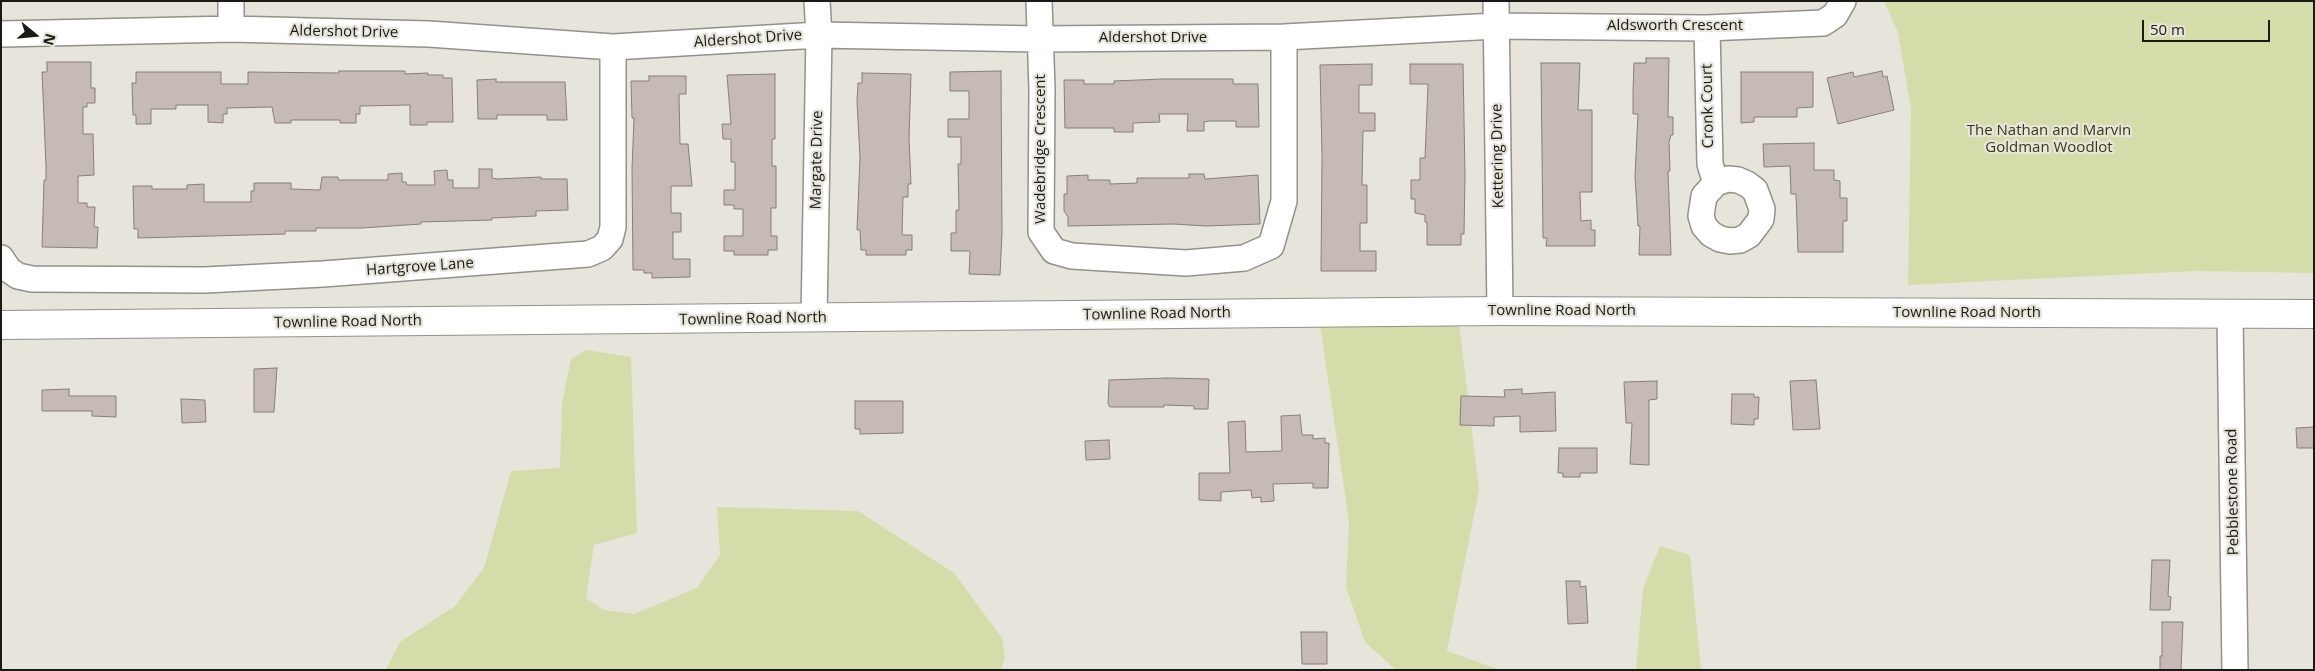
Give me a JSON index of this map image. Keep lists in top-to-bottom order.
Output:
{
  "streets": {
    "main road": ["Townline Road North"],
    "street": [
      "Aldsworth Crescent",
      "Aldershot Drive",
      "Cronk Court",
      "Wadebridge Crescent",
      "Kettering Drive",
      "Margate Drive",
      "Hartgrove Lane",
      "Pebblestone Road"
    ]
  },
  "crossings": [
    ["Aldsworth Crescent", "Aldershot Drive"],
    ["Aldsworth Crescent", "Cronk Court"],
    ["Aldsworth Crescent", "Kettering Drive"],
    ["Aldershot Drive", "Wadebridge Crescent"],
    ["Aldershot Drive", "Kettering Drive"],
    ["Aldershot Drive", "Margate Drive"],
    ["Aldershot Drive", "Hartgrove Lane"],
    ["Kettering Drive", "Townline Road North"],
    ["Margate Drive", "Townline Road North"],
    ["Townline Road North", "Pebblestone Road"]
  ],
  "parks": ["The Nathan and Marvin Goldman Woodlot"],
  "scale_bar": "50 m",
  "north": "right"
}
